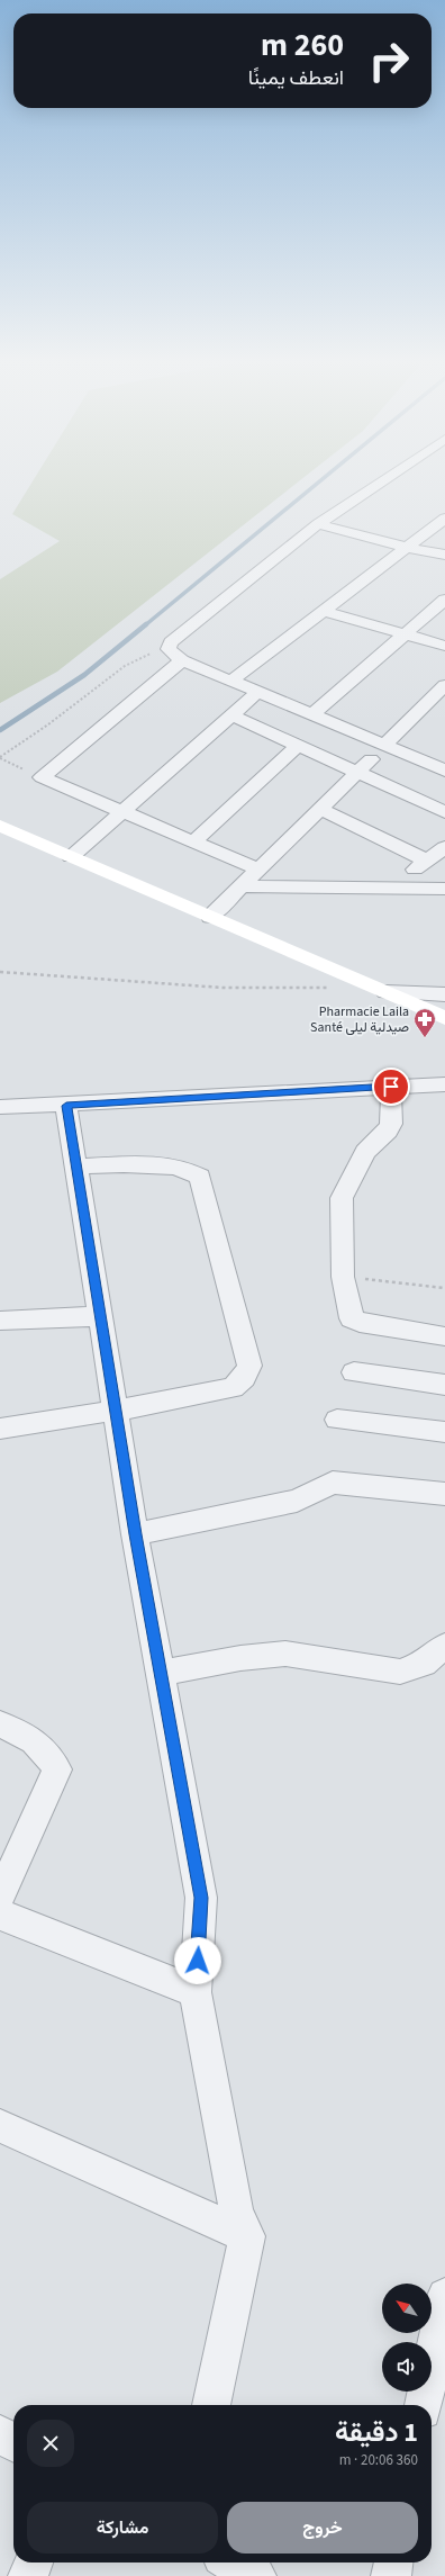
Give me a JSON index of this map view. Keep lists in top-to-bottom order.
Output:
{
  "places": {
    "pharmacy": ["Pharmacie Laila Santé صيدلية ليلى"]
  },
  "north": "top left",
  "page": {
    "turn": ["260 m", "انعطف يمينًا"],
    "heading": ["1 دقيقة", "360 m · 20:06"],
    "buttons": ["خروج", "مشاركة"]
  }
}
